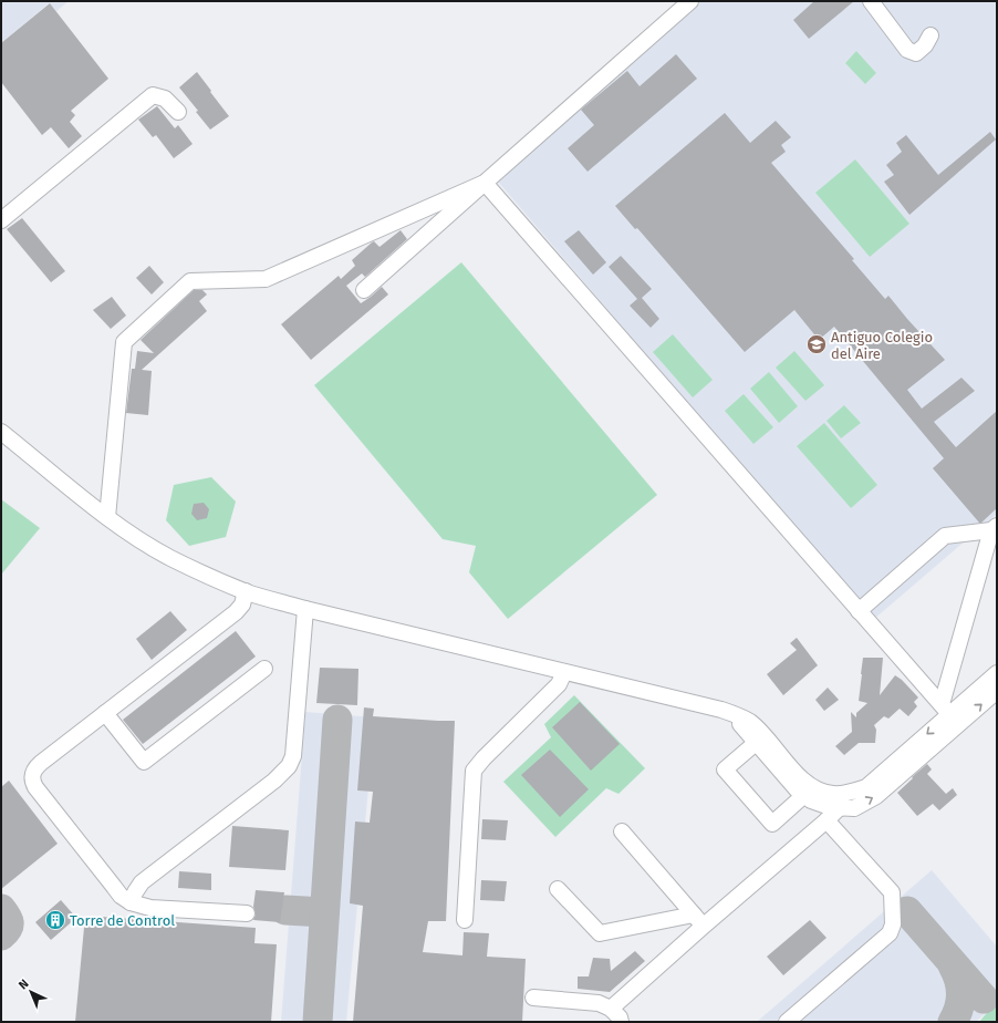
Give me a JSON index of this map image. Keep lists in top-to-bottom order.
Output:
{
  "places": {
    "school or university": ["Antiguo Colegio del Aire"],
    "building": ["Torre de Control"]
  },
  "north": "top left"
}
